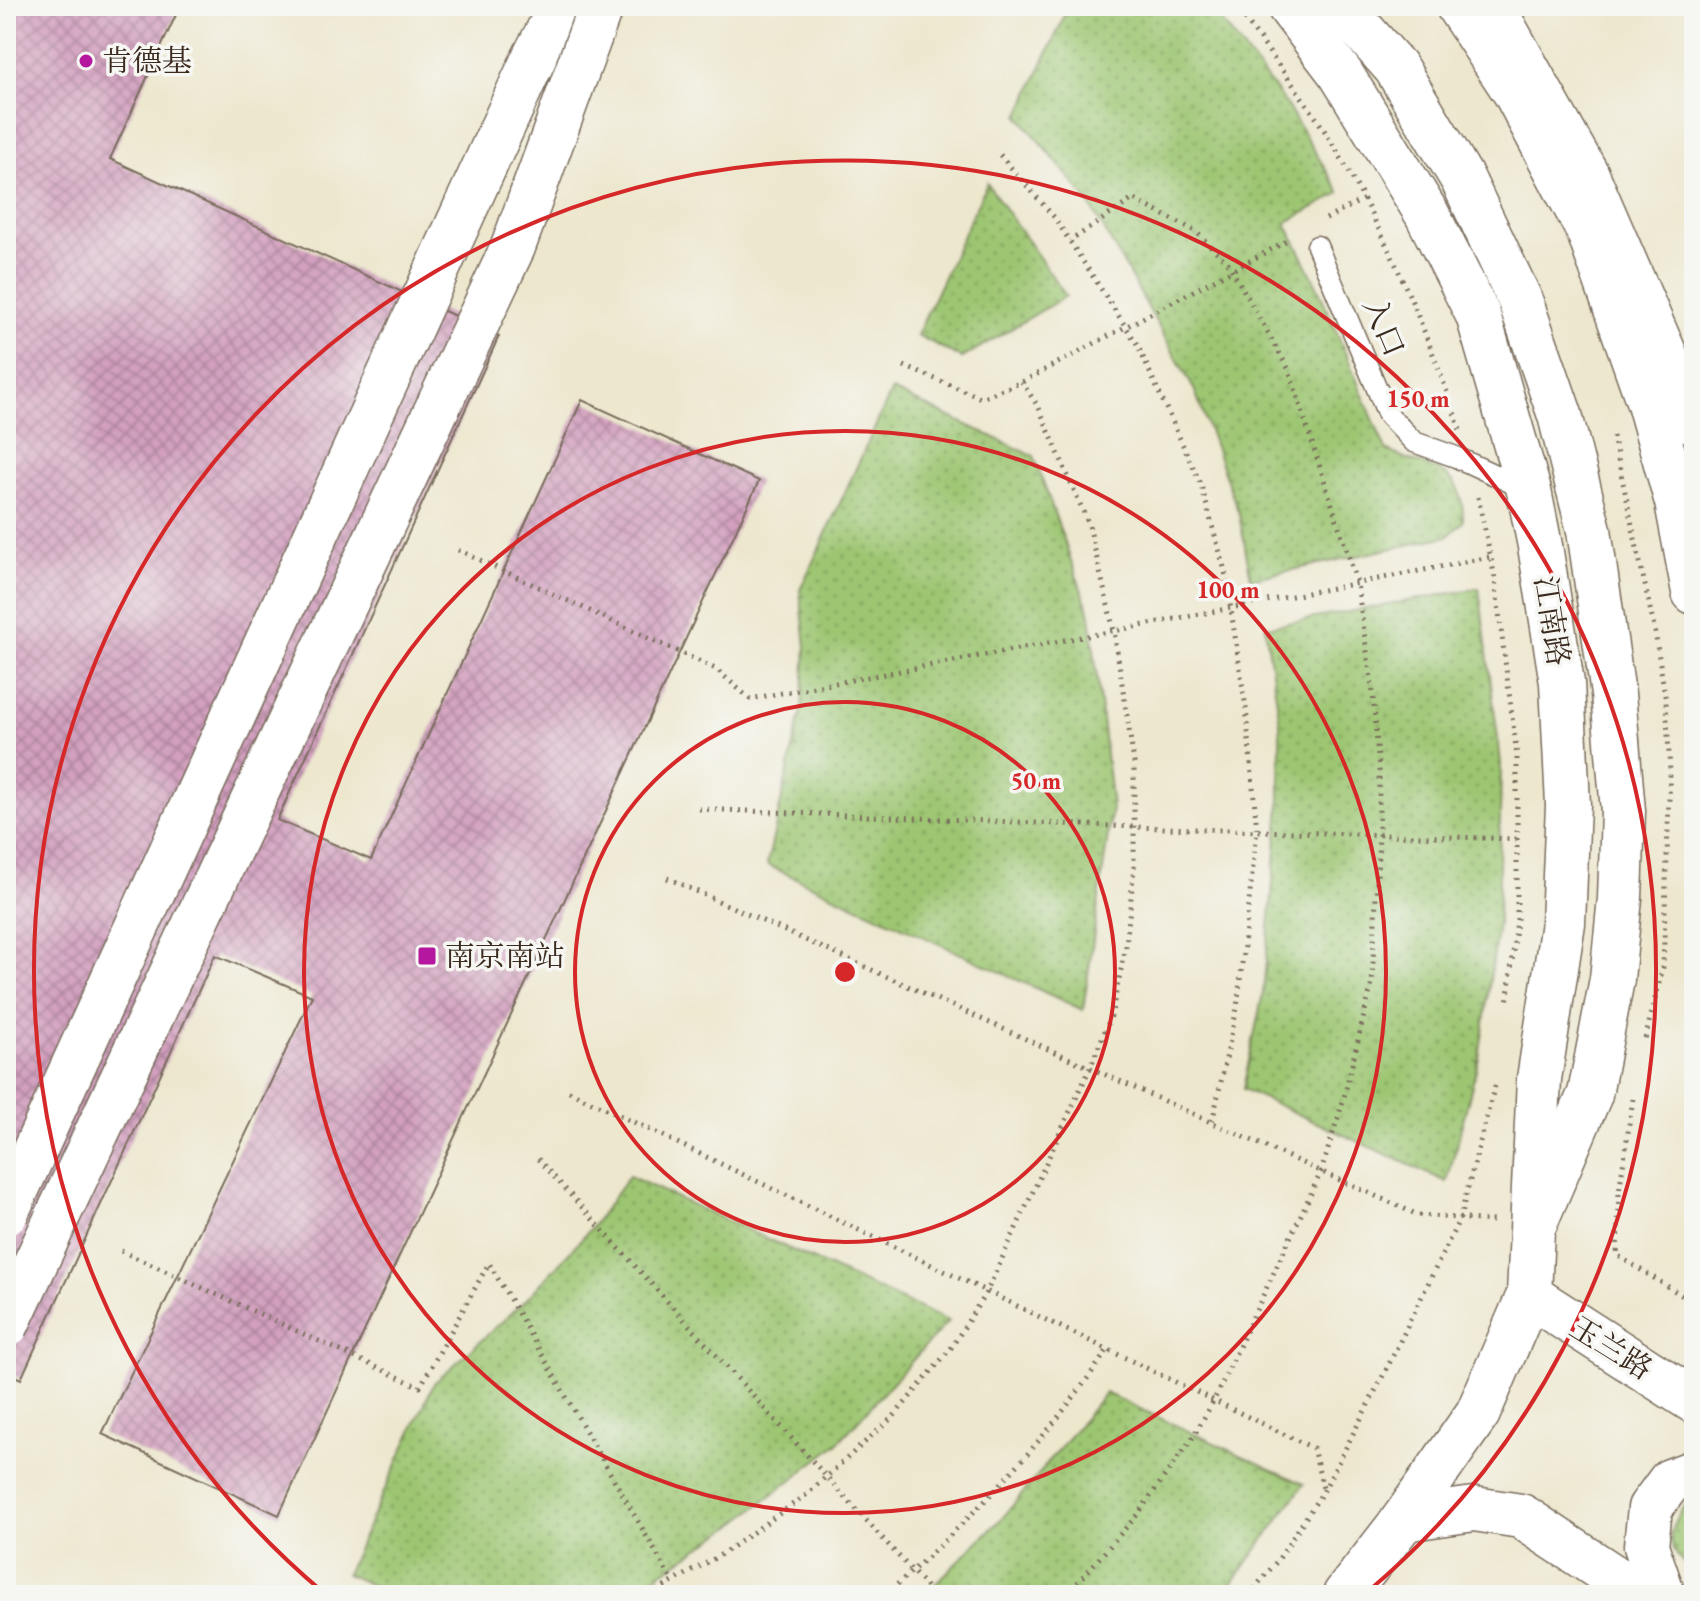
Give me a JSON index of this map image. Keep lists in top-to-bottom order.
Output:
{
  "streets": {
    "main road": ["江南路", "玉兰路"],
    "lane": ["入口"]
  },
  "crossings": [
    ["入口", "江南路"],
    ["江南路", "玉兰路"]
  ],
  "places": {
    "other": ["肯德基"],
    "transit": ["南京南站"]
  },
  "rings": ["150 m", "100 m", "50 m"]
}
